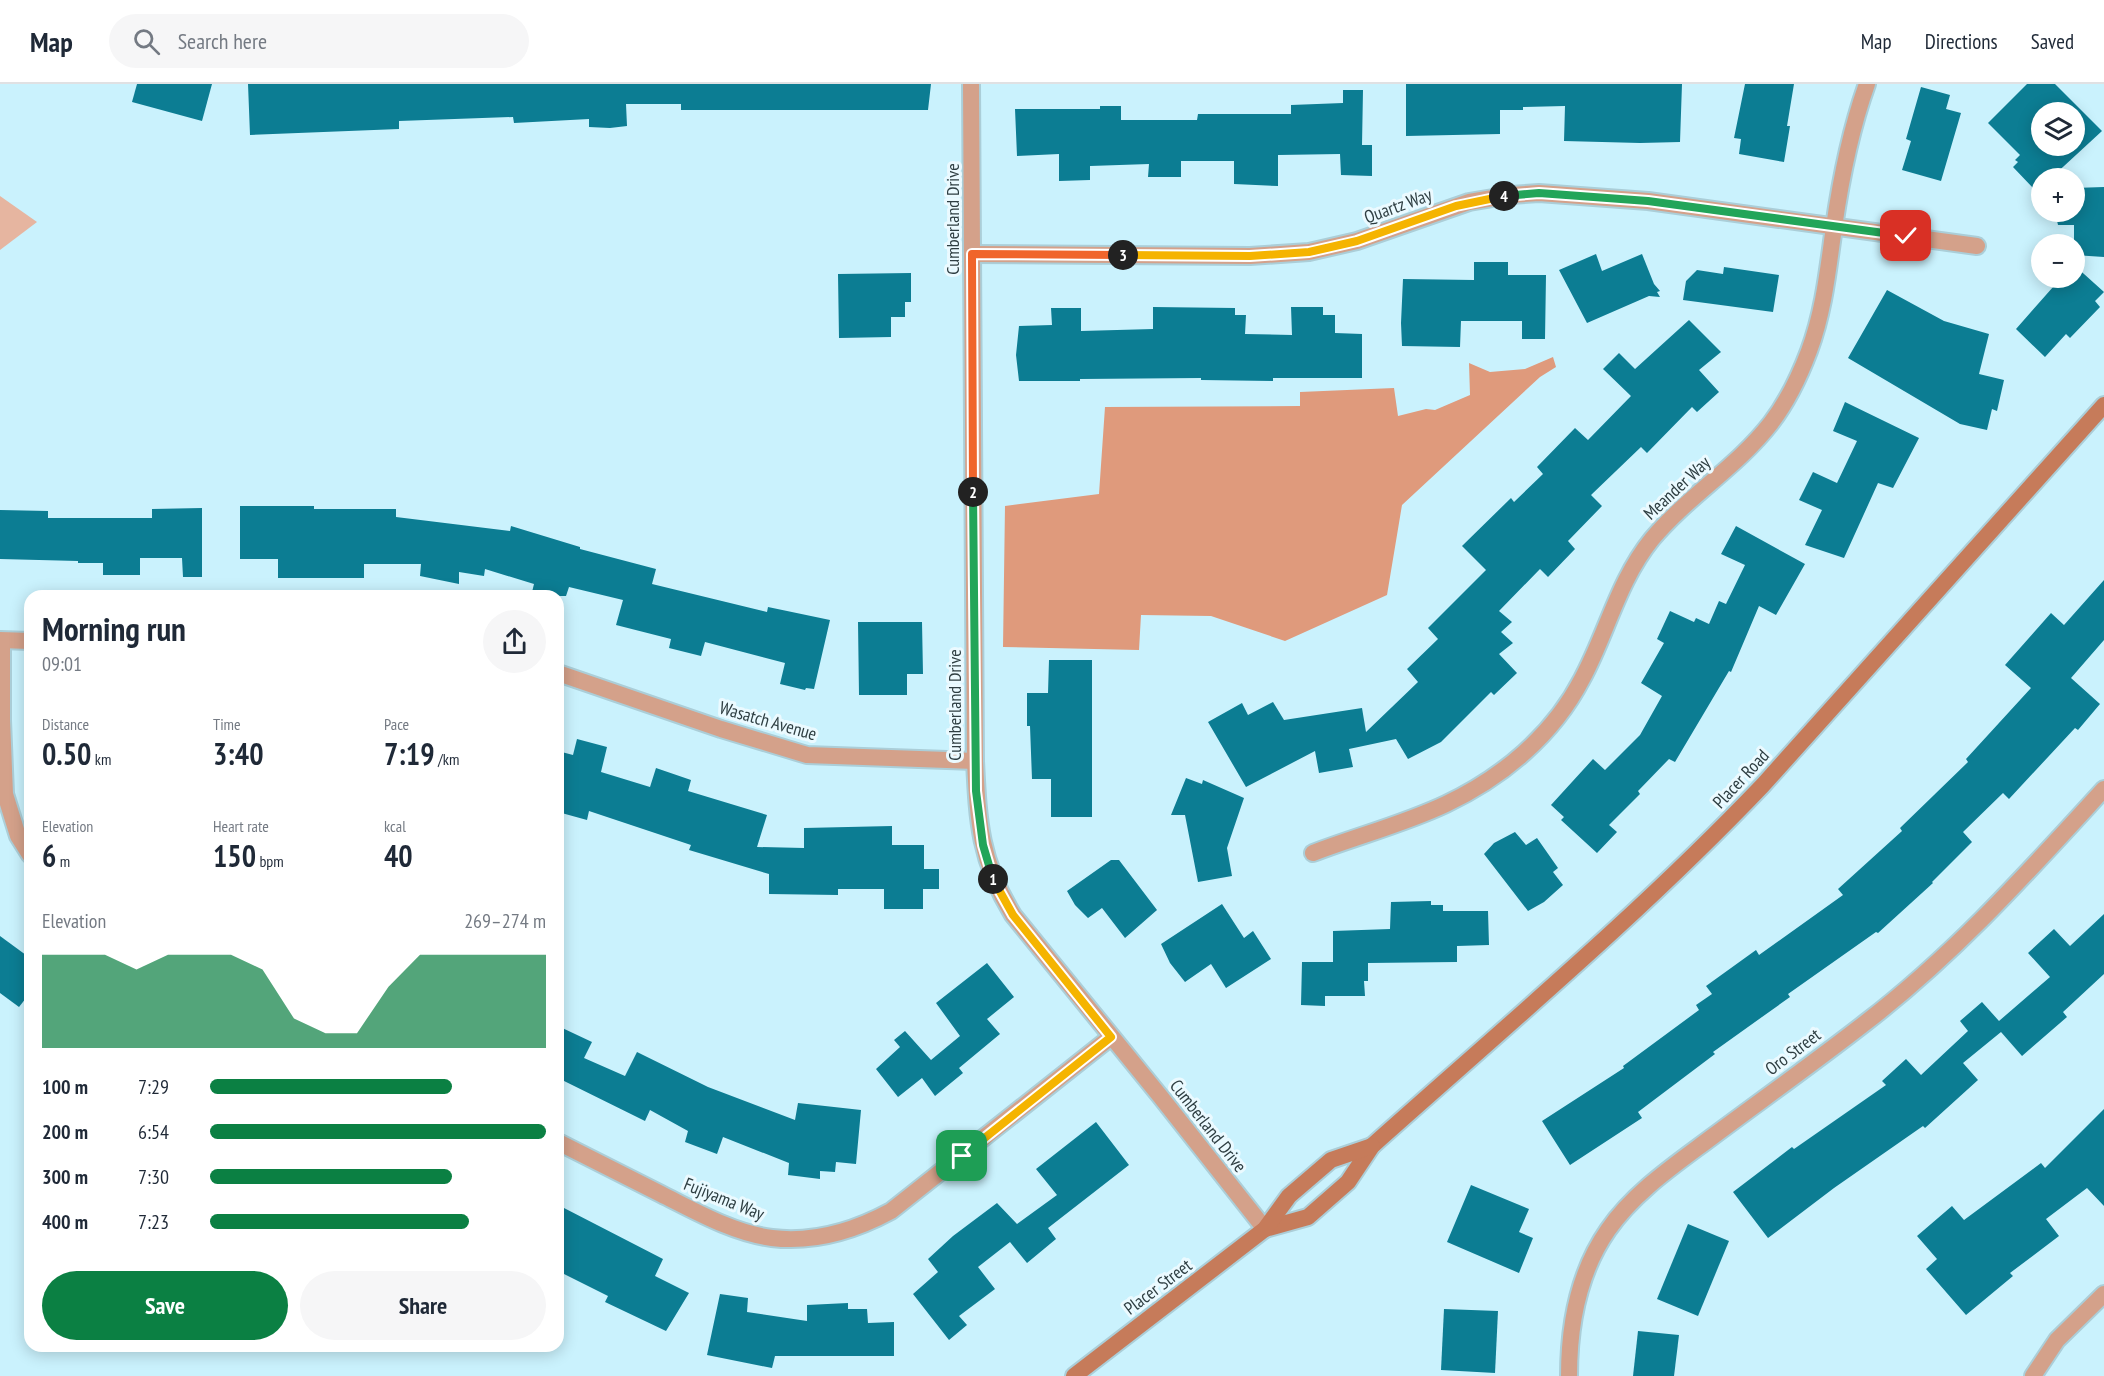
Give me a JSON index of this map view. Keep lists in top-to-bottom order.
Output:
{
  "streets": {
    "main road": ["Placer Road", "Placer Street"],
    "street": [
      "Quartz Way",
      "Cumberland Drive",
      "Meander Way",
      "Wasatch Avenue",
      "Oro Street",
      "Fujiyama Way"
    ]
  },
  "crossings": [
    ["Quartz Way", "Cumberland Drive"],
    ["Quartz Way", "Meander Way"],
    ["Cumberland Drive", "Wasatch Avenue"],
    ["Cumberland Drive", "Placer Road"],
    ["Cumberland Drive", "Fujiyama Way"],
    ["Cumberland Drive", "Placer Street"],
    ["Placer Road", "Placer Street"]
  ],
  "page": {
    "header": "Map",
    "search": "Search here",
    "nav": ["Map", "Directions", "Saved"],
    "map_buttons": ["+", "−"],
    "pins": [
      "4",
      "3",
      "2",
      "1"
    ],
    "heading": ["Morning run", "09:01"],
    "stats": [
      ["Distance", "0.50 km"],
      ["Time", "3:40"],
      ["Pace", "7:19 /km"],
      ["Elevation", "6 m"],
      ["Heart rate", "150 bpm"],
      ["kcal", "40"]
    ],
    "chart": ["Elevation", "269–274 m"],
    "list": [
      {
        "name": "100 m",
        "note": "7:29"
      },
      {
        "name": "200 m",
        "note": "6:54"
      },
      {
        "name": "300 m",
        "note": "7:30"
      },
      {
        "name": "400 m",
        "note": "7:23"
      }
    ],
    "buttons": ["Save", "Share"]
  }
}
